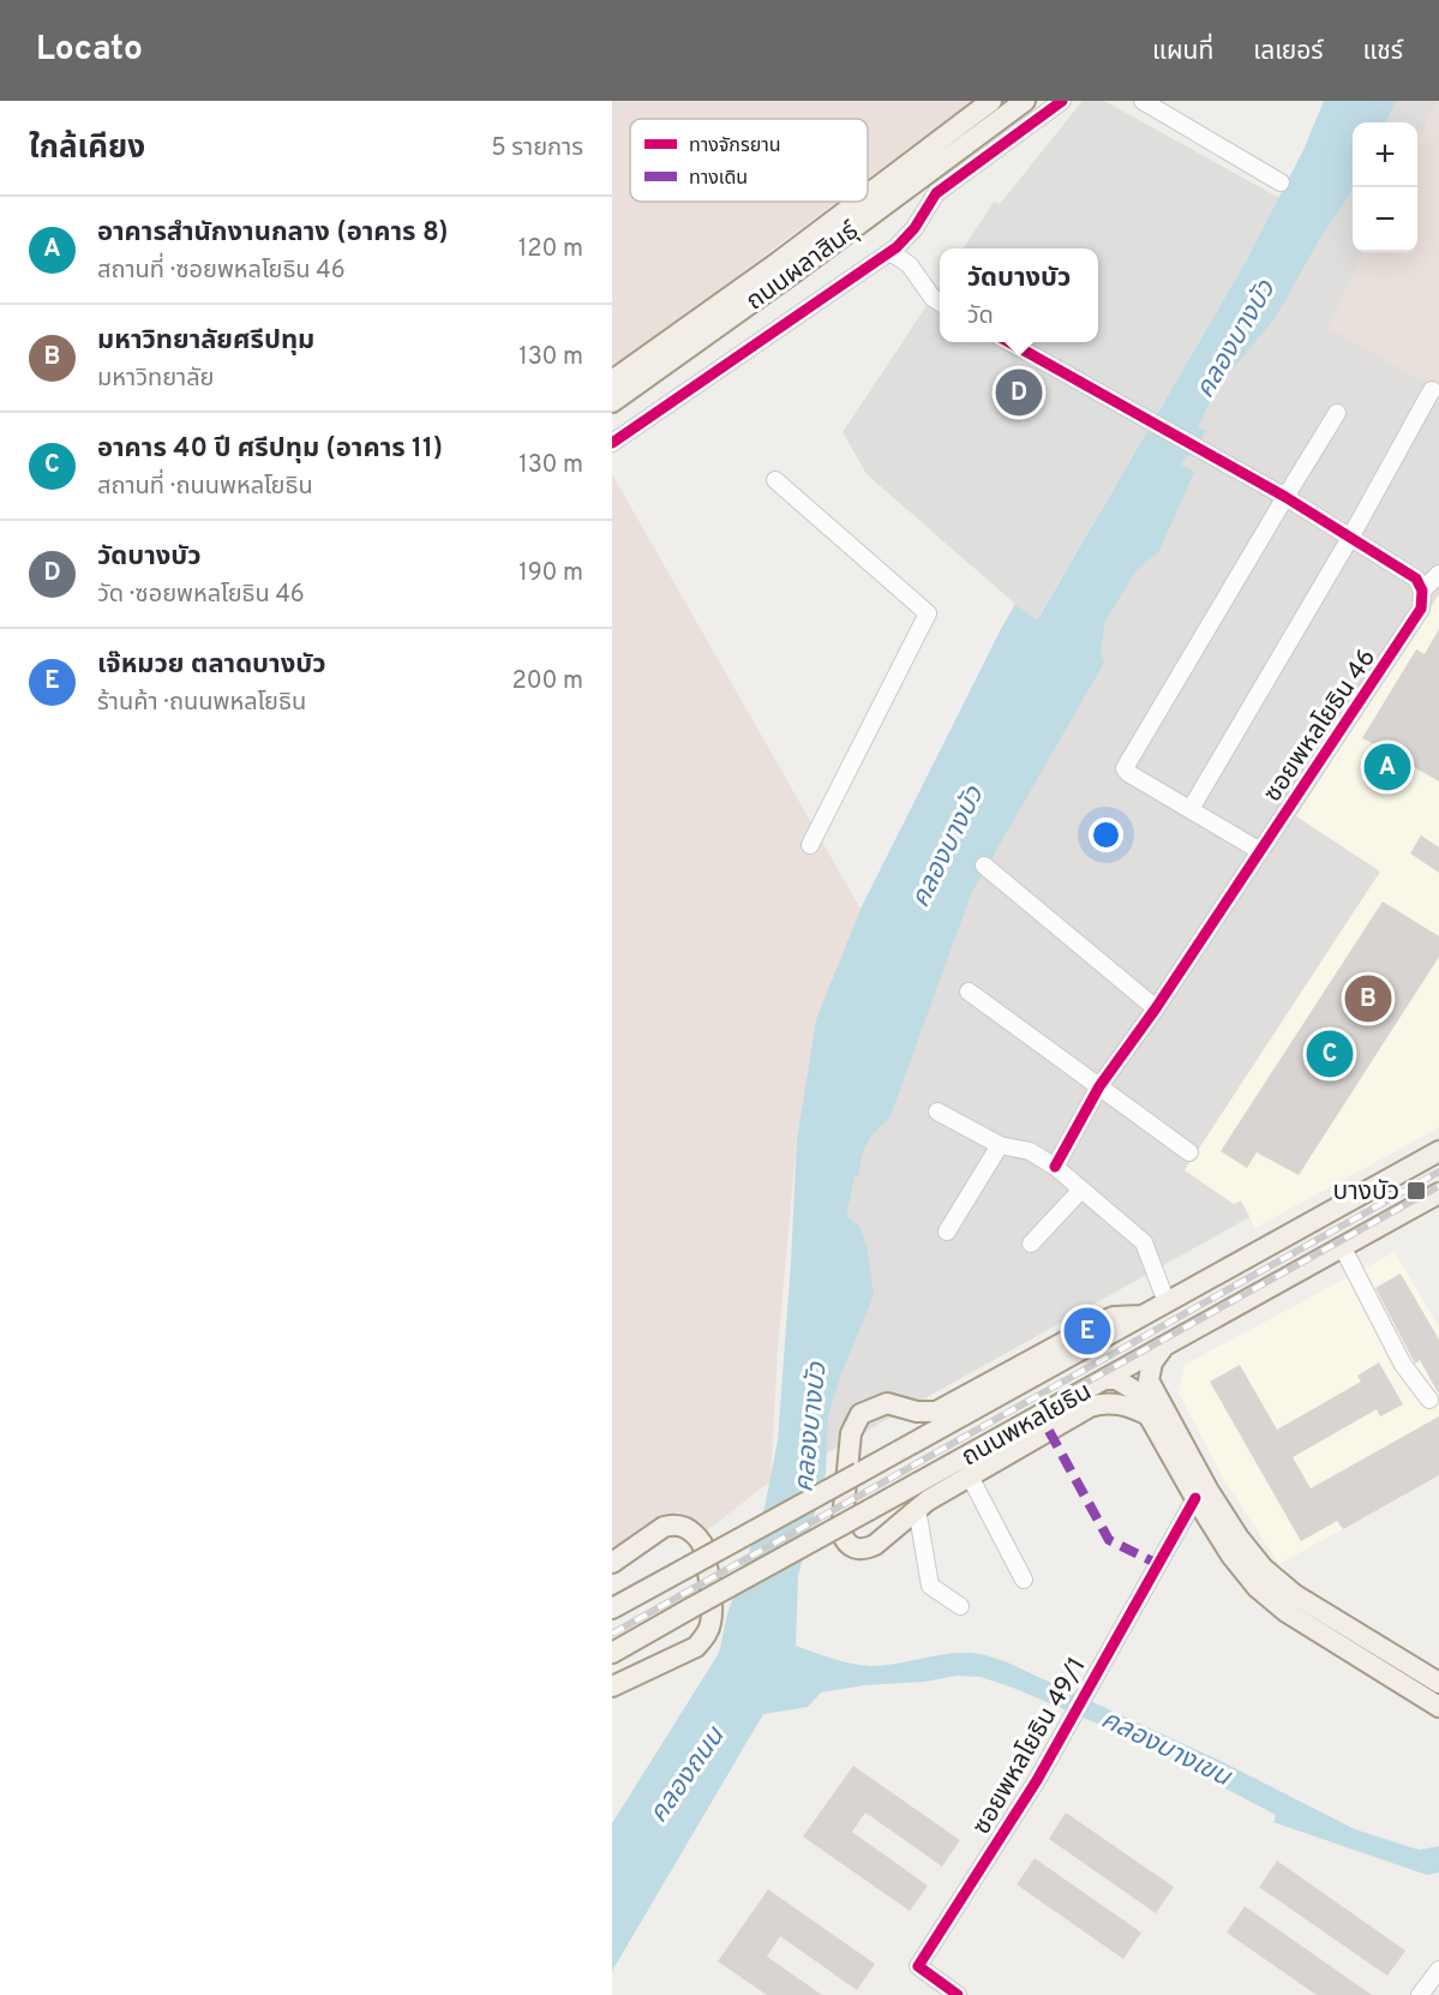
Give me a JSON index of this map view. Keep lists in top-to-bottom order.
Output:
{
  "streets": {
    "main road": ["ถนนผลาสินธุ์", "ถนนพหลโยธิน"],
    "street": ["ซอยพหลโยธิน 46", "ซอยพหลโยธิน 49/1"]
  },
  "water": ["คลองบางบัว", "คลองบางเขน", "คลองถนน"],
  "places": {
    "transit": ["บางบัว"]
  },
  "legend": ["ทางจักรยาน", "ทางเดิน"],
  "page": {
    "header": "Locato",
    "nav": ["แผนที่", "เลเยอร์", "แชร์"],
    "heading": ["ใกล้เคียง", "5 รายการ"],
    "map_buttons": ["+", "−"],
    "list": [
      {
        "mark": "A",
        "name": "อาคารสำนักงานกลาง (อาคาร 8)",
        "note": "สถานที่ · ซอยพหลโยธิน 46",
        "value": "120 m"
      },
      {
        "mark": "B",
        "name": "มหาวิทยาลัยศรีปทุม",
        "note": "มหาวิทยาลัย",
        "value": "130 m"
      },
      {
        "mark": "C",
        "name": "อาคาร 40 ปี ศรีปทุม (อาคาร 11)",
        "note": "สถานที่ · ถนนพหลโยธิน",
        "value": "130 m"
      },
      {
        "mark": "D",
        "name": "วัดบางบัว",
        "note": "วัด · ซอยพหลโยธิน 46",
        "value": "190 m"
      },
      {
        "mark": "E",
        "name": "เจ๊หมวย ตลาดบางบัว",
        "note": "ร้านค้า · ถนนพหลโยธิน",
        "value": "200 m"
      }
    ],
    "popup": ["วัดบางบัว", "วัด"],
    "pins": [
      "D",
      "A",
      "B",
      "C",
      "E"
    ]
  }
}
